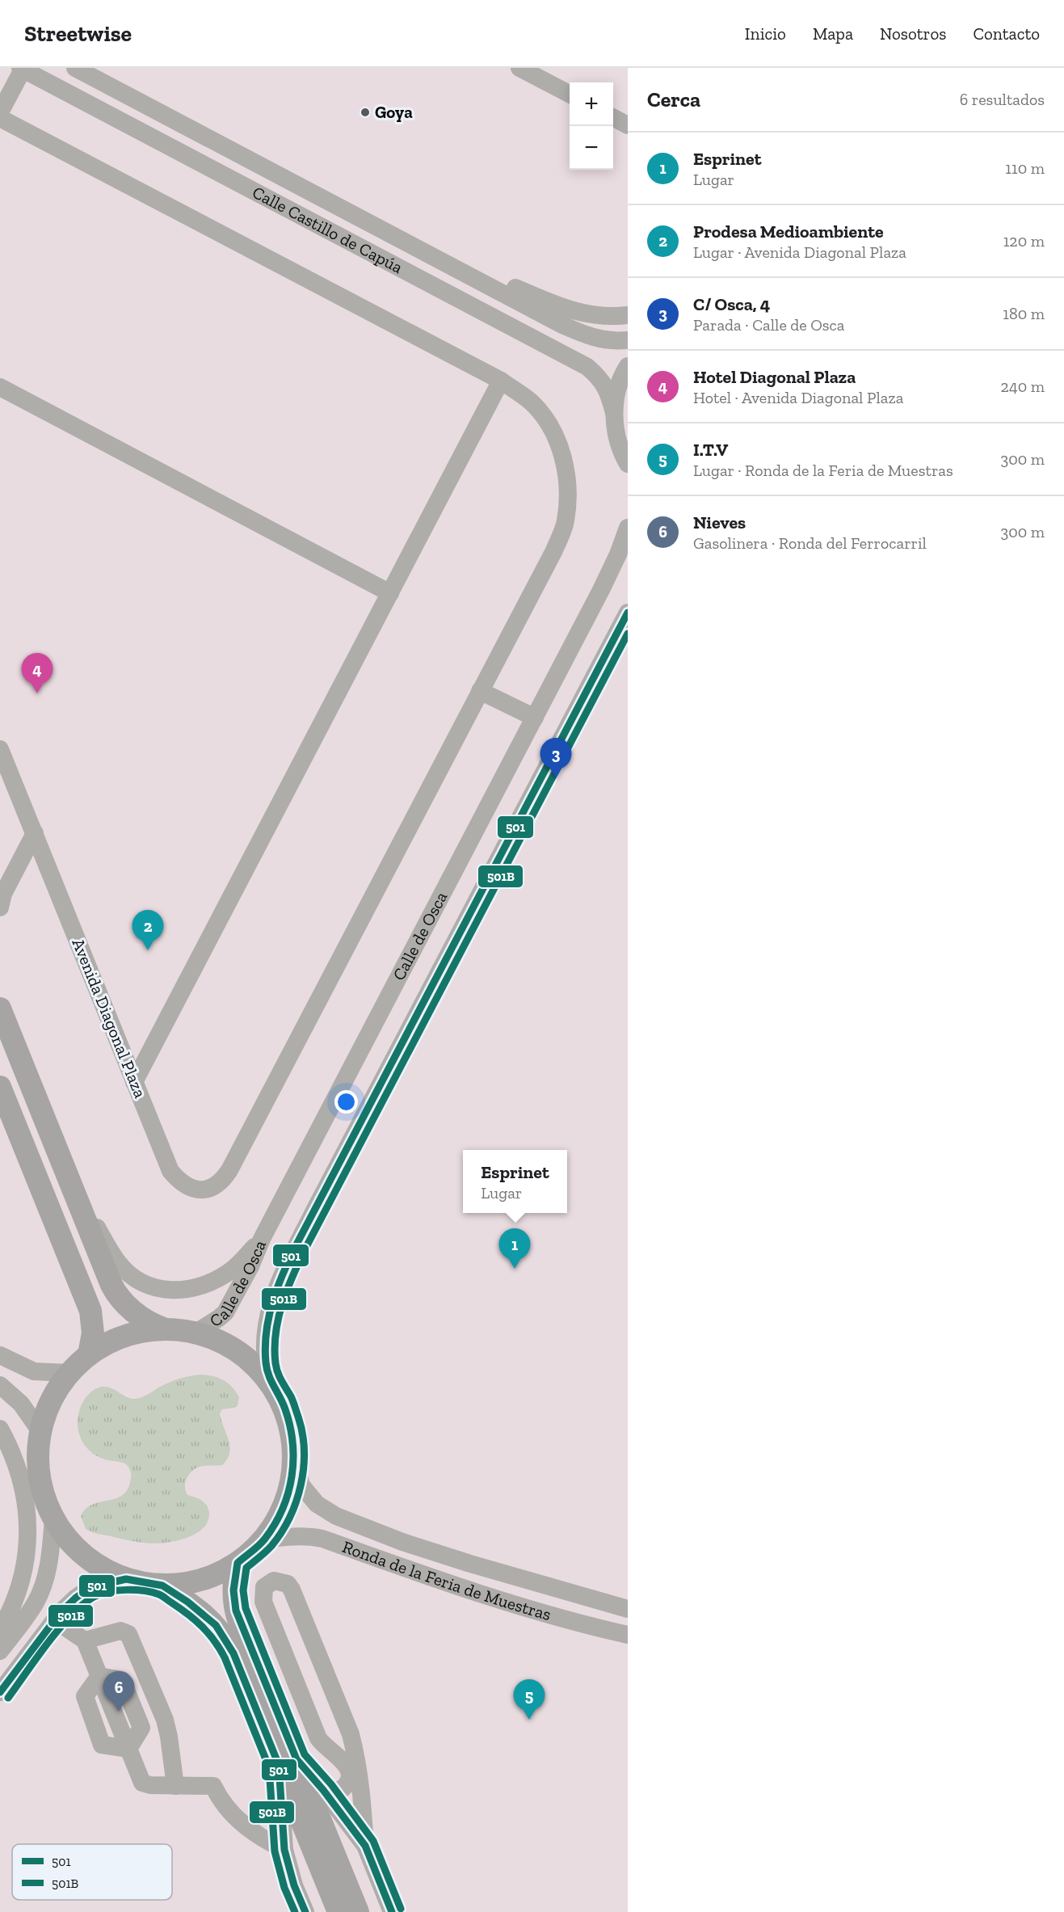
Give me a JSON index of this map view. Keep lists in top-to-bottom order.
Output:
{
  "streets": {
    "street": [
      "Calle Castillo de Capúa",
      "Calle de Osca",
      "Avenida Diagonal Plaza",
      "Ronda de la Feria de Muestras"
    ]
  },
  "places": ["Goya"],
  "lines": ["transit line 501", "transit line 501B"],
  "legend": ["501", "501B"],
  "page": {
    "header": "Streetwise",
    "nav": [
      "Inicio",
      "Mapa",
      "Nosotros",
      "Contacto"
    ],
    "heading": ["Cerca", "6 resultados"],
    "map_buttons": ["+", "−"],
    "list": [
      {
        "mark": "1",
        "name": "Esprinet",
        "note": "Lugar",
        "value": "110 m"
      },
      {
        "mark": "2",
        "name": "Prodesa Medioambiente",
        "note": "Lugar · Avenida Diagonal Plaza",
        "value": "120 m"
      },
      {
        "mark": "3",
        "name": "C/ Osca, 4",
        "note": "Parada · Calle de Osca",
        "value": "180 m"
      },
      {
        "mark": "4",
        "name": "Hotel Diagonal Plaza",
        "note": "Hotel · Avenida Diagonal Plaza",
        "value": "240 m"
      },
      {
        "mark": "5",
        "name": "I.T.V",
        "note": "Lugar · Ronda de la Feria de Muestras",
        "value": "300 m"
      },
      {
        "mark": "6",
        "name": "Nieves",
        "note": "Gasolinera · Ronda del Ferrocarril",
        "value": "300 m"
      }
    ],
    "pins": [
      "4",
      "3",
      "2",
      "1",
      "6",
      "5"
    ],
    "popup": ["Esprinet", "Lugar"]
  }
}
